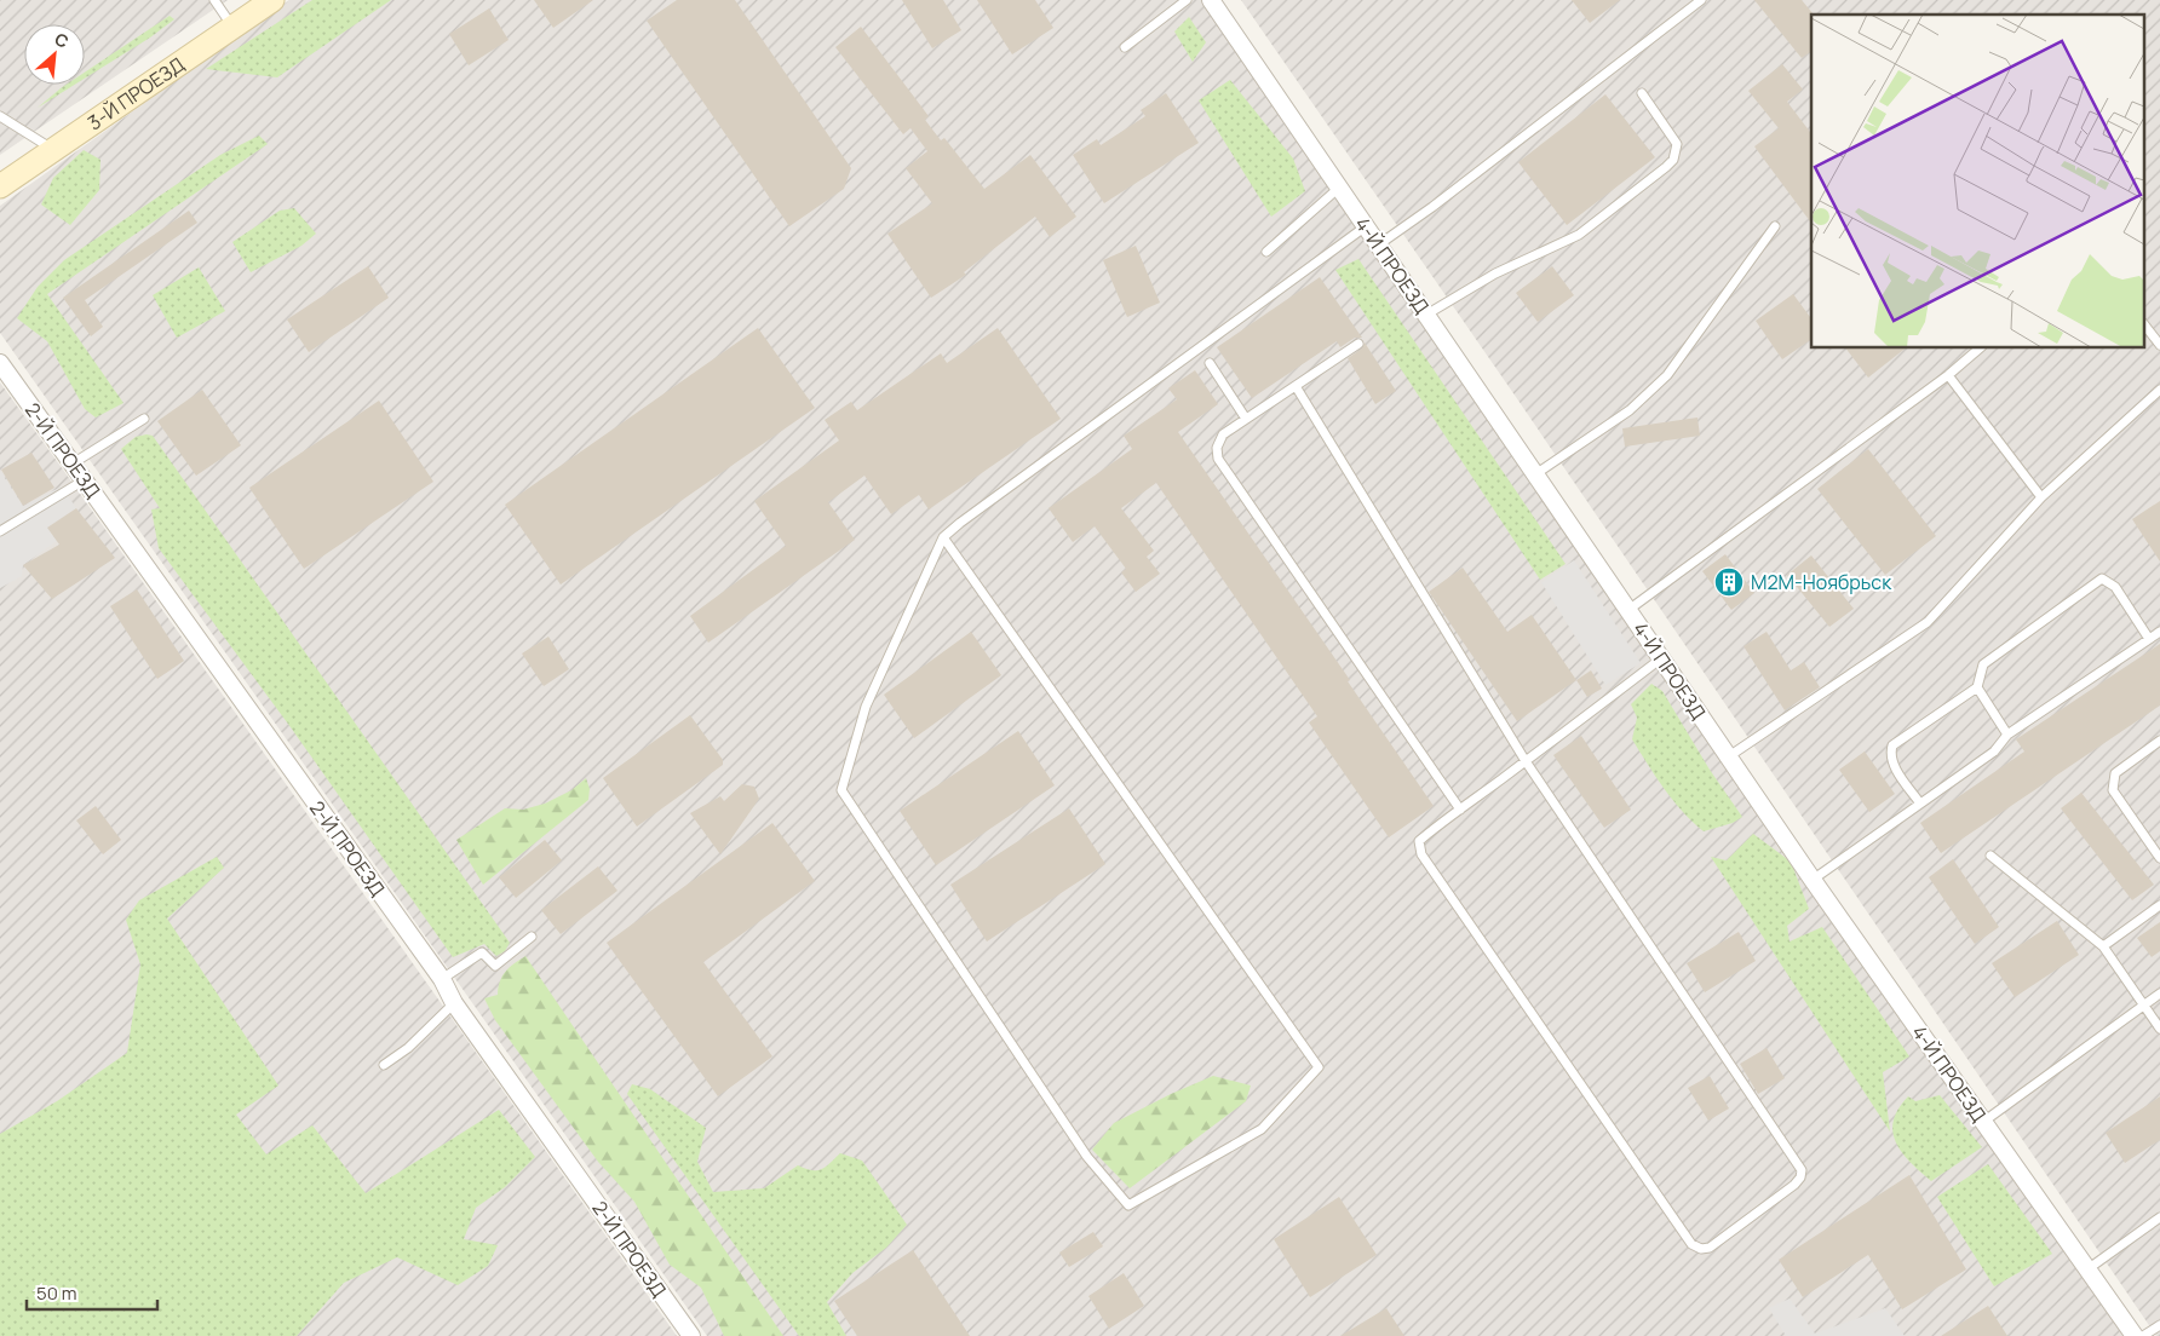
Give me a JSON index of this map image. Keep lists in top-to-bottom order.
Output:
{
  "streets": {
    "street": ["3-Й ПРОЕЗД", "4-Й ПРОЕЗД", "2-Й ПРОЕЗД"]
  },
  "places": {
    "building": ["М2М-Ноябрьск"]
  },
  "scale_bar": "50 m",
  "north": "top right"
}
